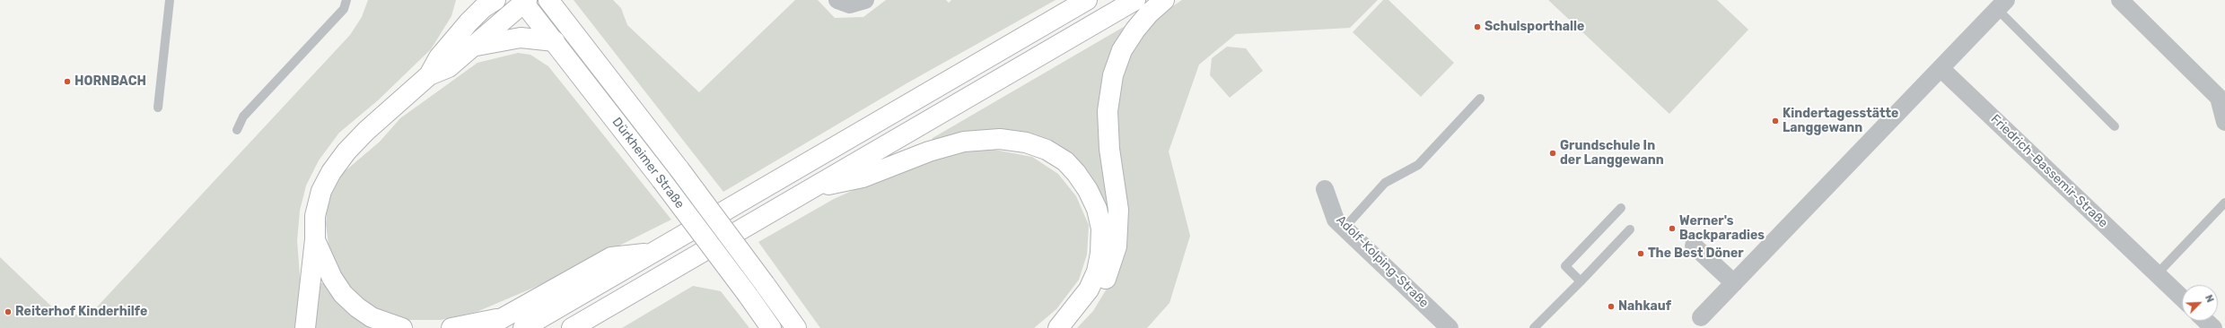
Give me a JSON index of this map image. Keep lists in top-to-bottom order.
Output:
{
  "streets": {
    "main road": ["Dürkheimer Straße"],
    "street": ["Friedrich-Bassemir-Straße", "Adolf-Kolping-Straße"]
  },
  "places": [
    "Schulsporthalle",
    "HORNBACH",
    "Kindertagesstätte Langgewann",
    "Grundschule In der Langgewann",
    "Werner's Backparadies",
    "The Best Döner",
    "Nahkauf",
    "Reiterhof Kinderhilfe"
  ],
  "north": "top right"
}
